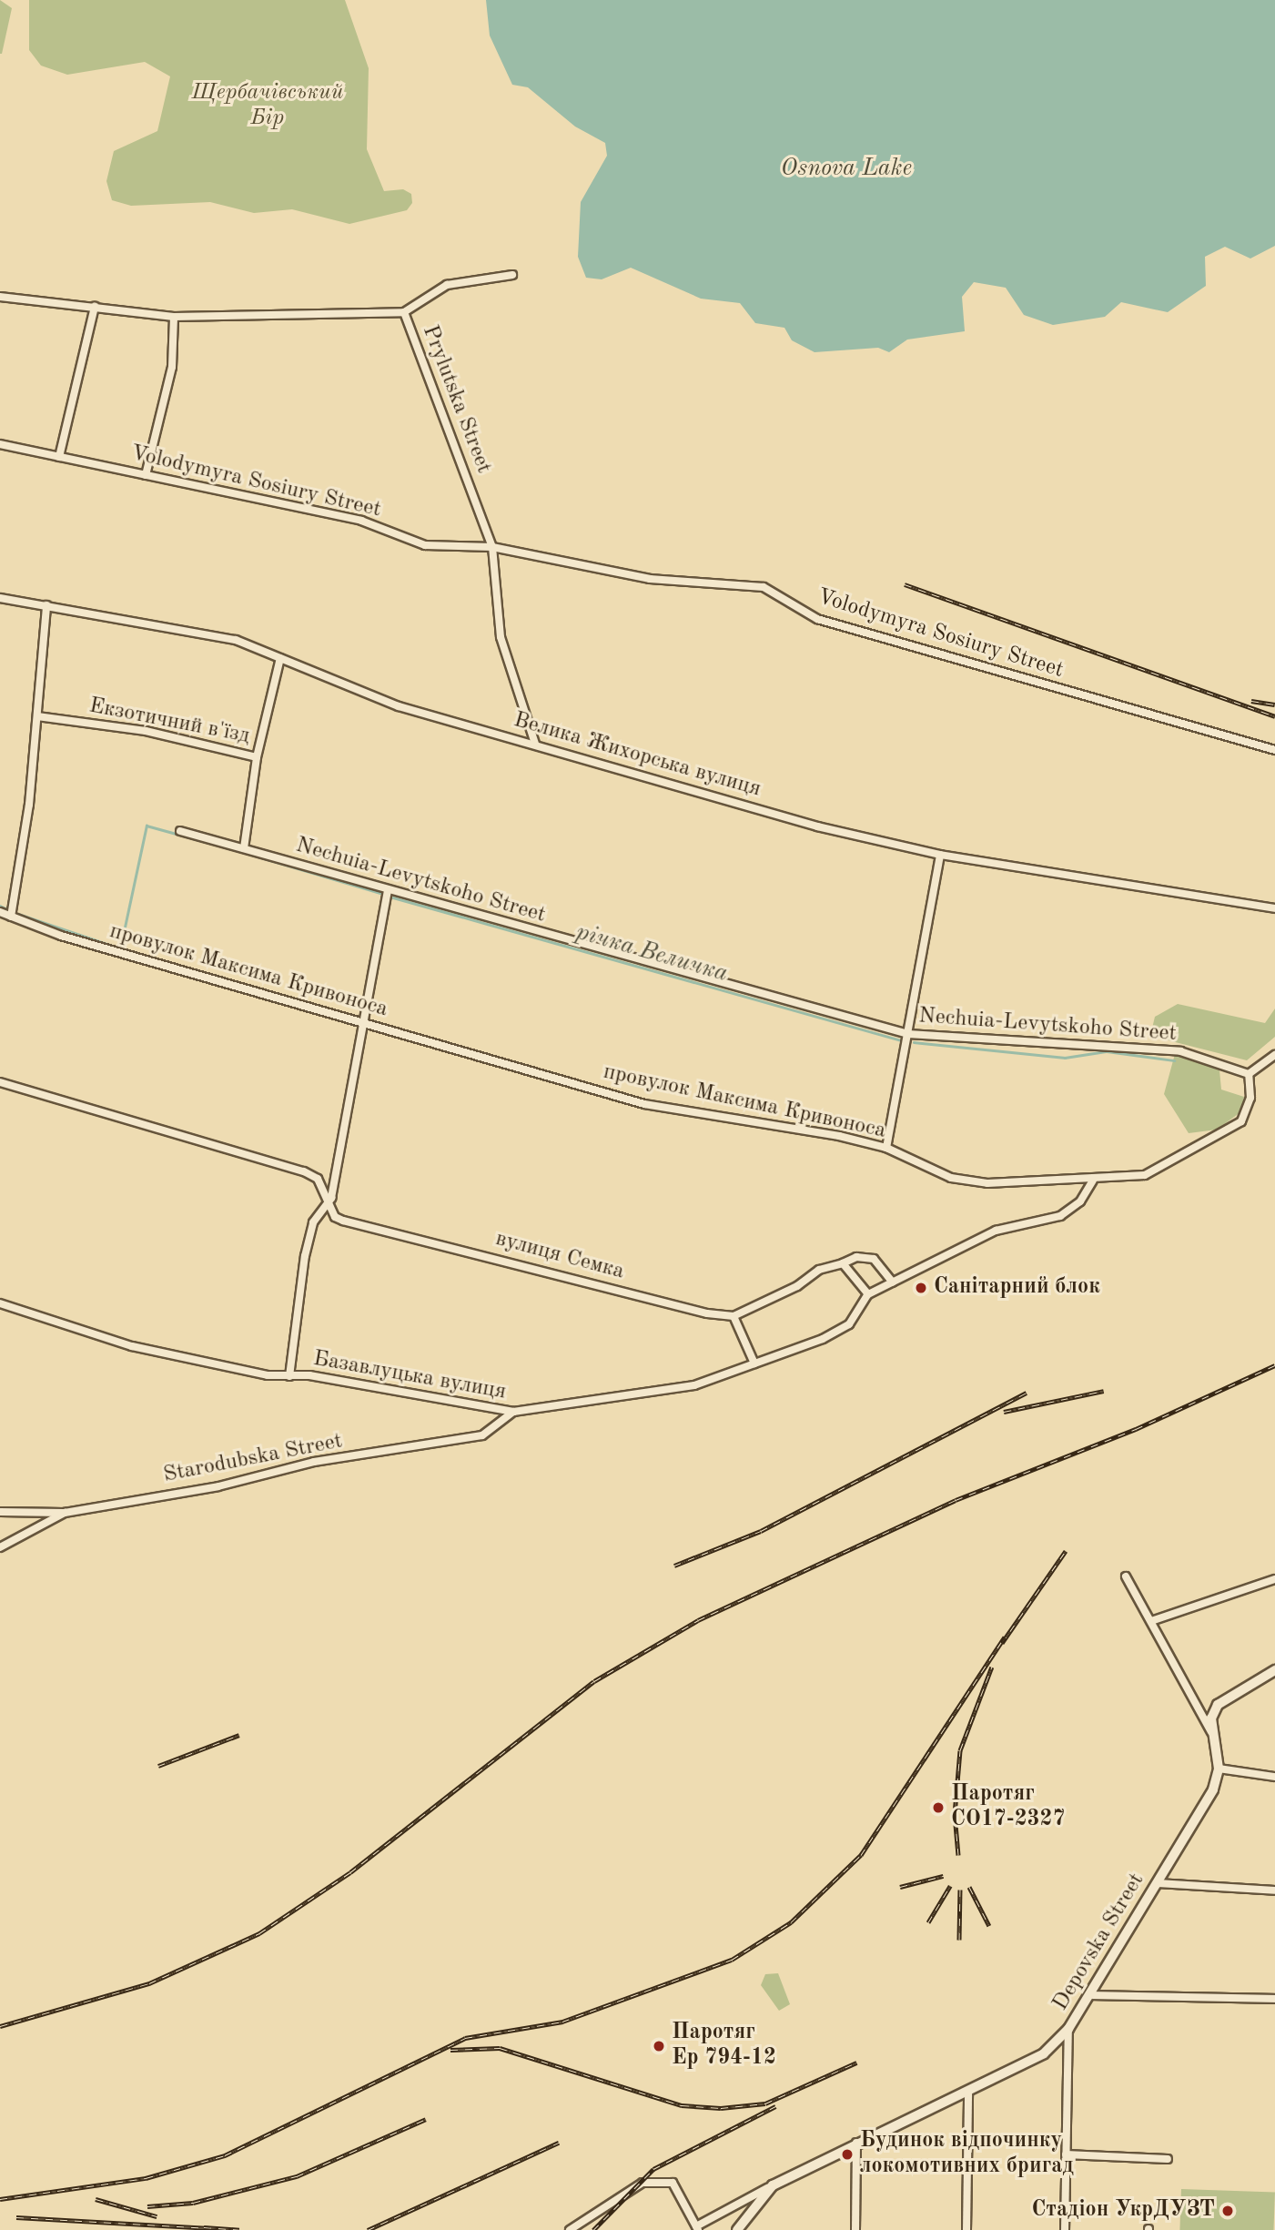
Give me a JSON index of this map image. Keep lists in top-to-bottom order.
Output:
{
  "streets": {
    "main road": ["Depovska Street"],
    "street": [
      "Prylutska Street",
      "Volodymyra Sosiury Street",
      "Екзотичний в'їзд",
      "Велика Жихорська вулиця",
      "Nechuia-Levytskoho Street",
      "провулок Максима Кривоноса",
      "вулиця Семка",
      "Базавлуцька вулиця",
      "Starodubska Street"
    ]
  },
  "crossings": [
    ["Prylutska Street", "Volodymyra Sosiury Street"],
    ["Prylutska Street", "Велика Жихорська вулиця"],
    ["Екзотичний в'їзд", "Велика Жихорська вулиця"],
    ["Екзотичний в'їзд", "Nechuia-Levytskoho Street"],
    ["Nechuia-Levytskoho Street", "провулок Максима Кривоноса"],
    ["Базавлуцька вулиця", "Starodubska Street"]
  ],
  "water": ["Osnova Lake", "річка Величка"],
  "parks": ["Щербачівський Бір"],
  "places": [
    "Санітарний блок",
    "Паротяг СО17-2327",
    "Паротяг Ер 794-12",
    "Будинок відпочинку локомотивних бригад",
    "Стадіон УкрДУЗТ"
  ]
}
